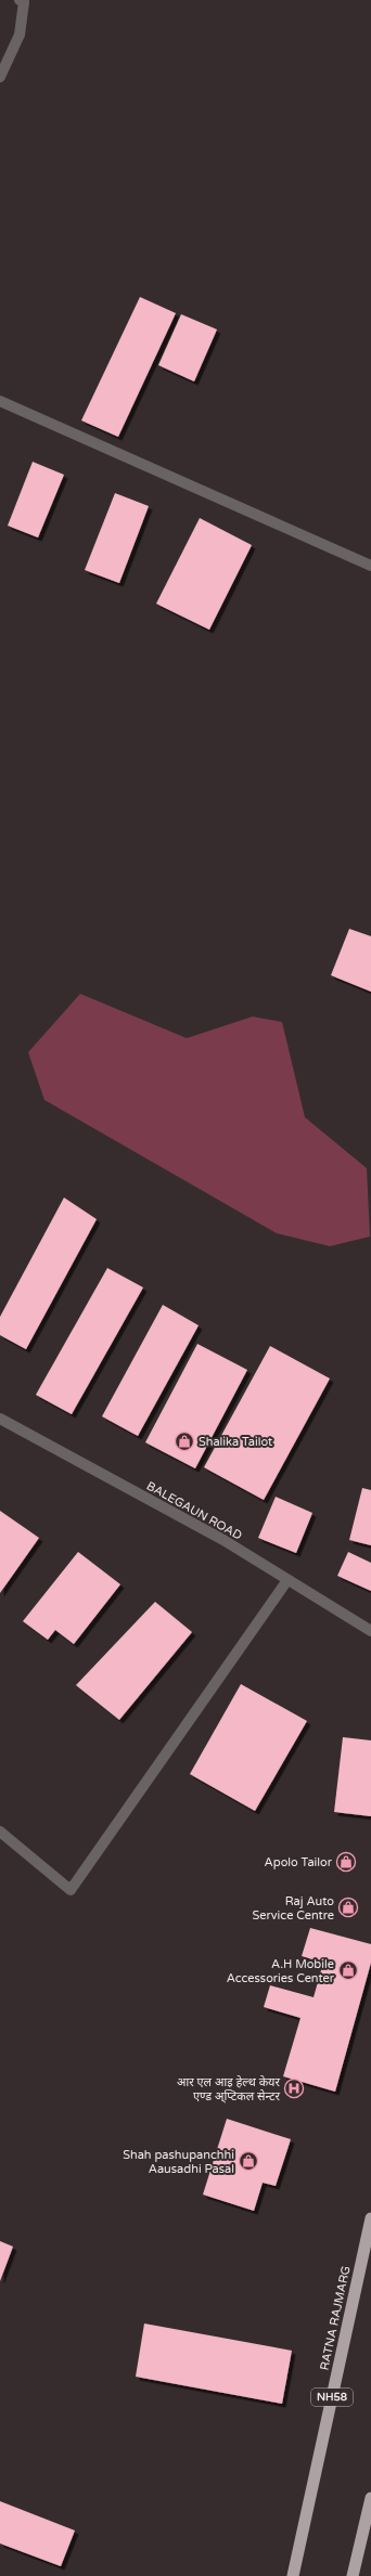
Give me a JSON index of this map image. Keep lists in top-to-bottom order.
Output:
{
  "streets": {
    "highway": ["RATNA RAJMARG", "NH58"],
    "street": ["BALEGAUN ROAD"]
  },
  "places": {
    "shop": [
      "Shalika Tailot",
      "Apolo Tailor",
      "Raj Auto Service Centre",
      "A.H Mobile Accessories Center",
      "Shah pashupanchhi Aausadhi Pasal"
    ],
    "hospital": ["आर एल आइ हेल्थ केयर एण्ड अ्प्टिकल सेन्टर"]
  }
}
